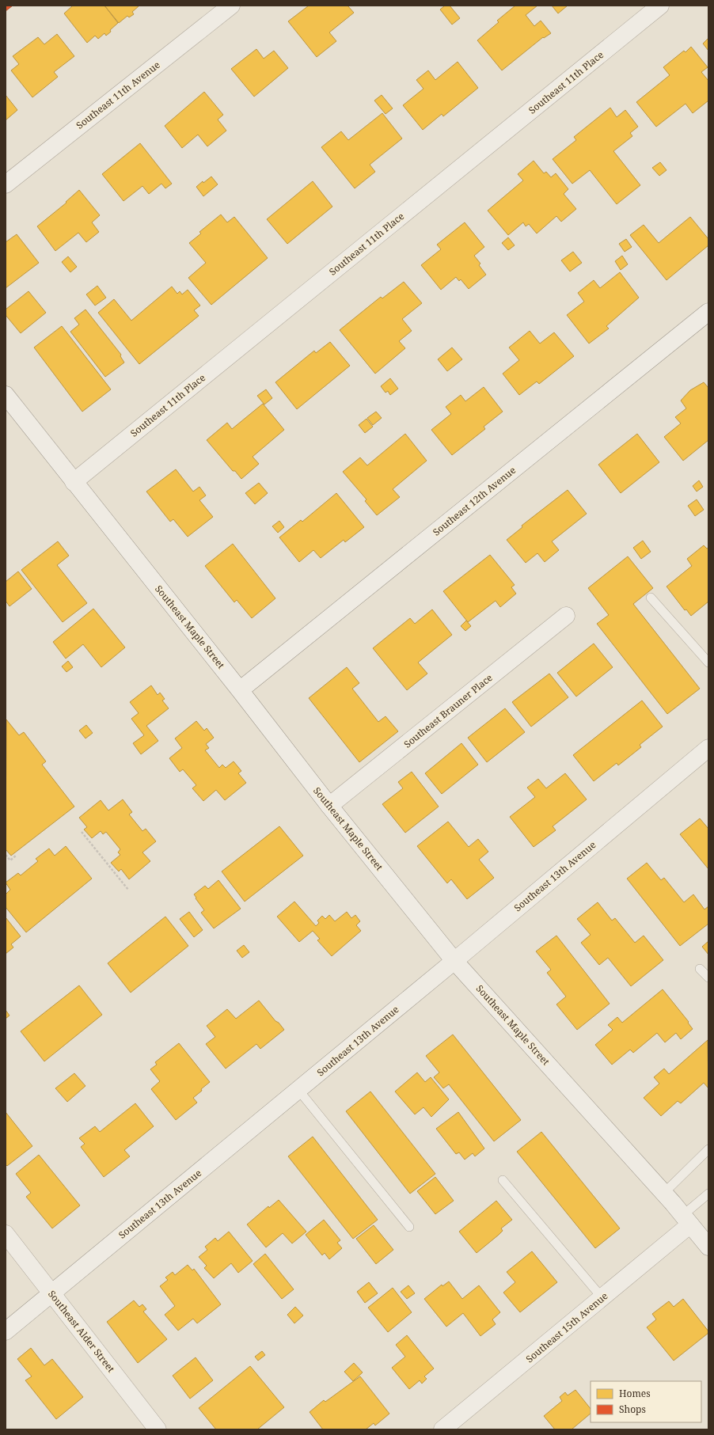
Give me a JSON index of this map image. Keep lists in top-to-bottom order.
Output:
{
  "streets": {
    "street": [
      "Southeast 11th Place",
      "Southeast 11th Avenue",
      "Southeast 12th Avenue",
      "Southeast Maple Street",
      "Southeast Brauner Place",
      "Southeast 13th Avenue",
      "Southeast 15th Avenue",
      "Southeast Alder Street"
    ]
  },
  "crossings": [
    ["Southeast 11th Place", "Southeast Maple Street"],
    ["Southeast 12th Avenue", "Southeast Maple Street"],
    ["Southeast Maple Street", "Southeast Brauner Place"],
    ["Southeast Maple Street", "Southeast 13th Avenue"],
    ["Southeast Maple Street", "Southeast 15th Avenue"],
    ["Southeast 13th Avenue", "Southeast Alder Street"]
  ],
  "legend": ["Homes", "Shops"]
}
